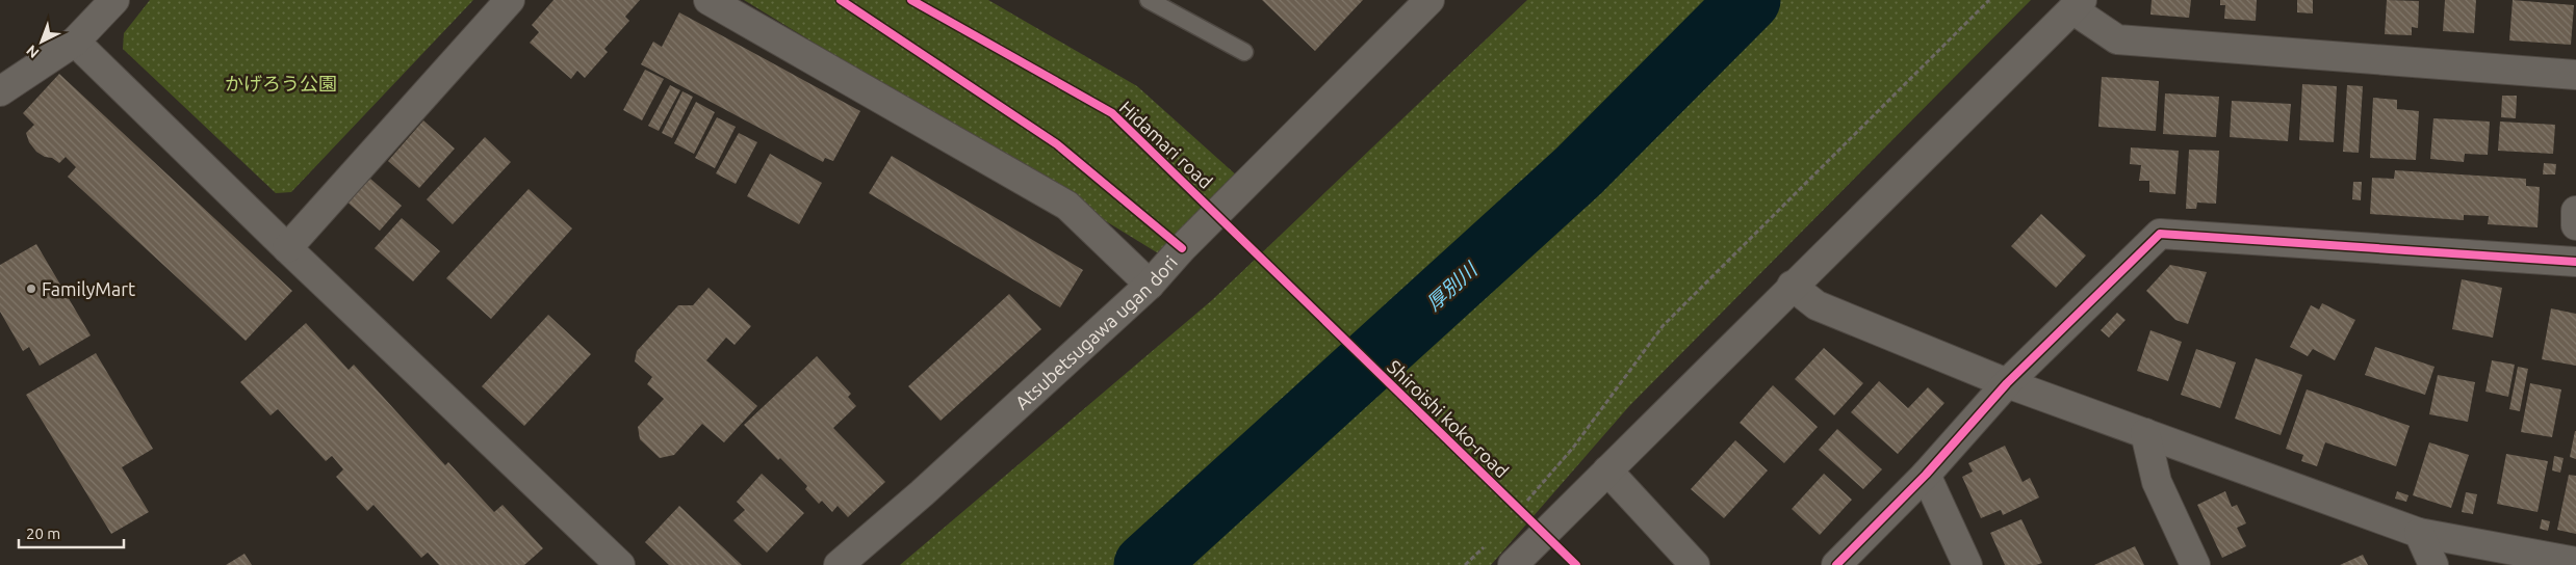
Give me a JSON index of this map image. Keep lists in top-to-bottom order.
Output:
{
  "streets": {
    "street": ["Atsubetsugawa ugan dori"],
    "cycle path": ["Hidamari road"]
  },
  "water": ["厚別川"],
  "parks": ["かげろう公園"],
  "places": ["FamilyMart"],
  "scale_bar": "20 m",
  "north": "bottom left"
}
